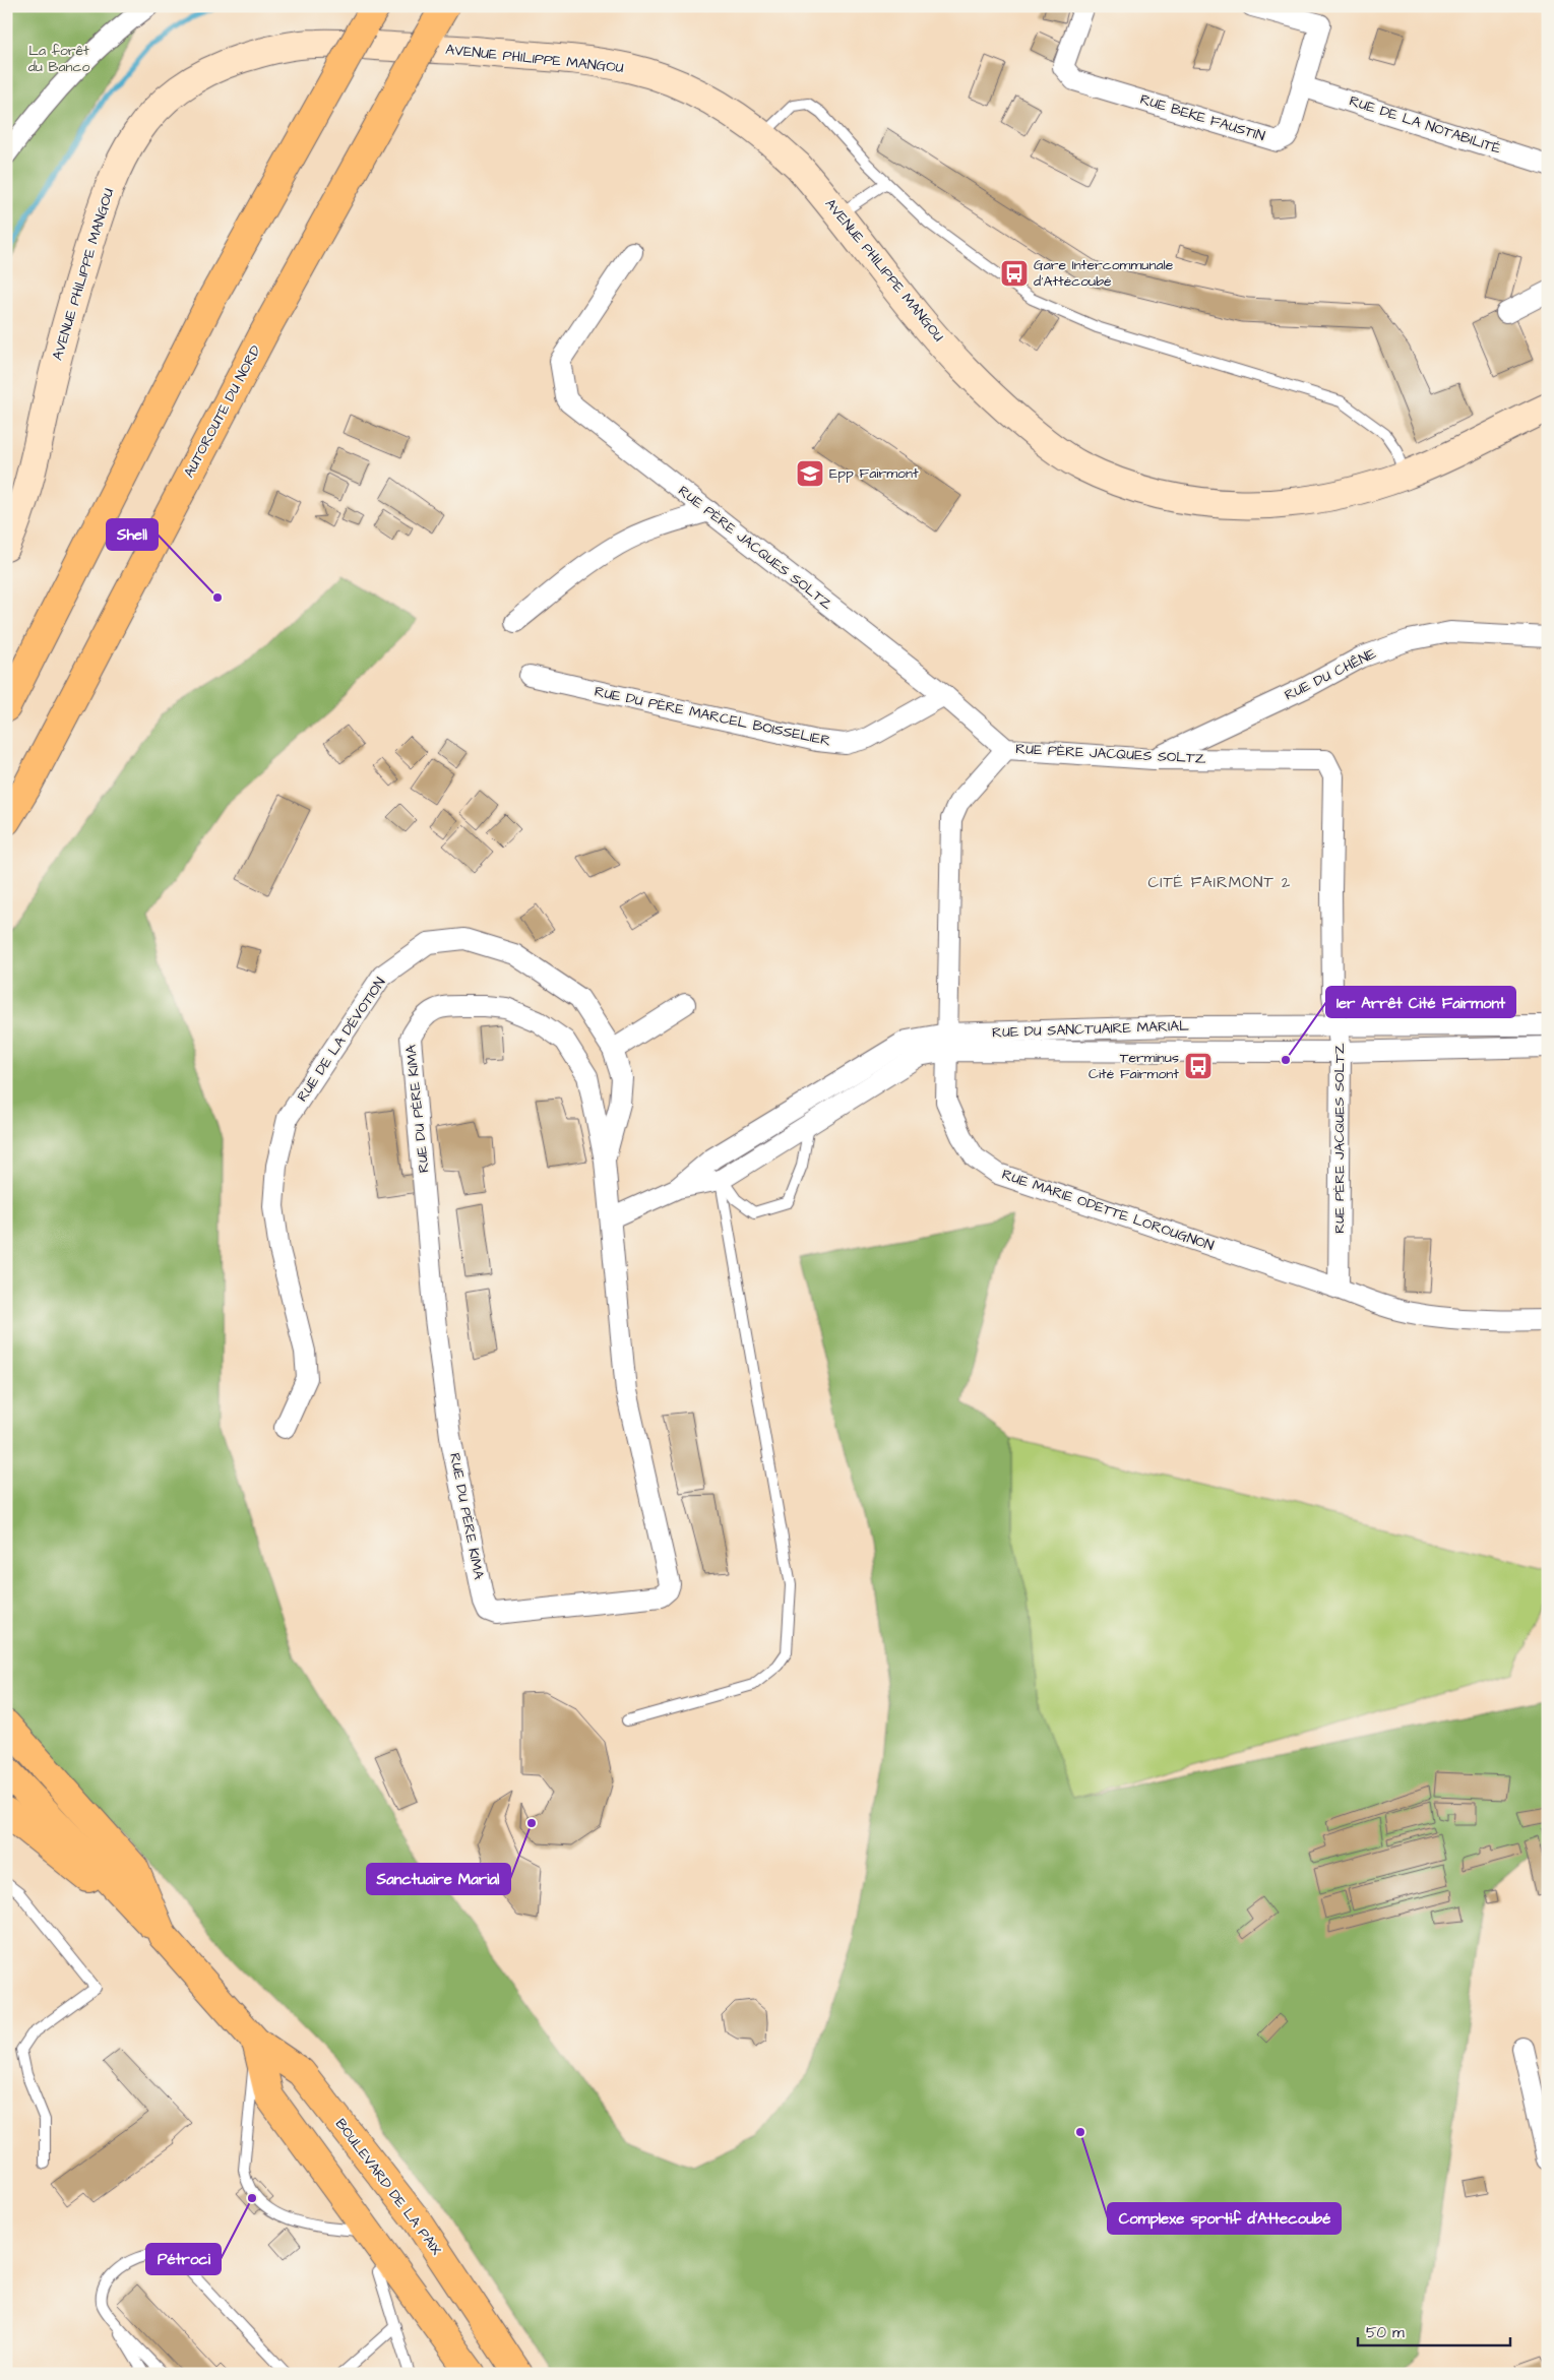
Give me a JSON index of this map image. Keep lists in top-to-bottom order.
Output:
{
  "streets": {
    "main road": ["AUTOROUTE DU NORD", "BOULEVARD DE LA PAIX"],
    "street": [
      "AVENUE PHILIPPE MANGOU",
      "RUE BEKE FAUSTIN",
      "RUE DE LA NOTABILITÉ",
      "RUE PÈRE JACQUES SOLTZ",
      "RUE DU CHÊNE",
      "RUE DU PÈRE MARCEL BOISSELIER",
      "RUE DU SANCTUAIRE MARIAL",
      "RUE DE LA DÉVOTION",
      "RUE DU PÈRE KIMA",
      "RUE MARIE ODETTE LOROUGNON"
    ]
  },
  "crossings": [
    ["RUE BEKE FAUSTIN", "RUE DE LA NOTABILITÉ"],
    ["RUE PÈRE JACQUES SOLTZ", "RUE DU CHÊNE"],
    ["RUE PÈRE JACQUES SOLTZ", "RUE DU PÈRE MARCEL BOISSELIER"],
    ["RUE PÈRE JACQUES SOLTZ", "RUE DU SANCTUAIRE MARIAL"],
    ["RUE PÈRE JACQUES SOLTZ", "RUE MARIE ODETTE LOROUGNON"],
    ["RUE DU SANCTUAIRE MARIAL", "RUE DU PÈRE KIMA"],
    ["RUE DU SANCTUAIRE MARIAL", "RUE MARIE ODETTE LOROUGNON"],
    ["RUE DE LA DÉVOTION", "RUE DU PÈRE KIMA"]
  ],
  "districts": ["CITÉ FAIRMONT 2"],
  "parks": ["La forêt du Banco"],
  "places": {
    "bus stop": ["Gare Intercommunale d'Attécoubé", "Terminus Cité Fairmont"],
    "school or university": ["Epp Fairmont"],
    "other": [
      "Shell",
      "1er Arrêt Cité Fairmont",
      "Sanctuaire Marial",
      "Complexe sportif d'Attecoubé",
      "Pétroci"
    ]
  },
  "scale_bar": "50 m"
}
